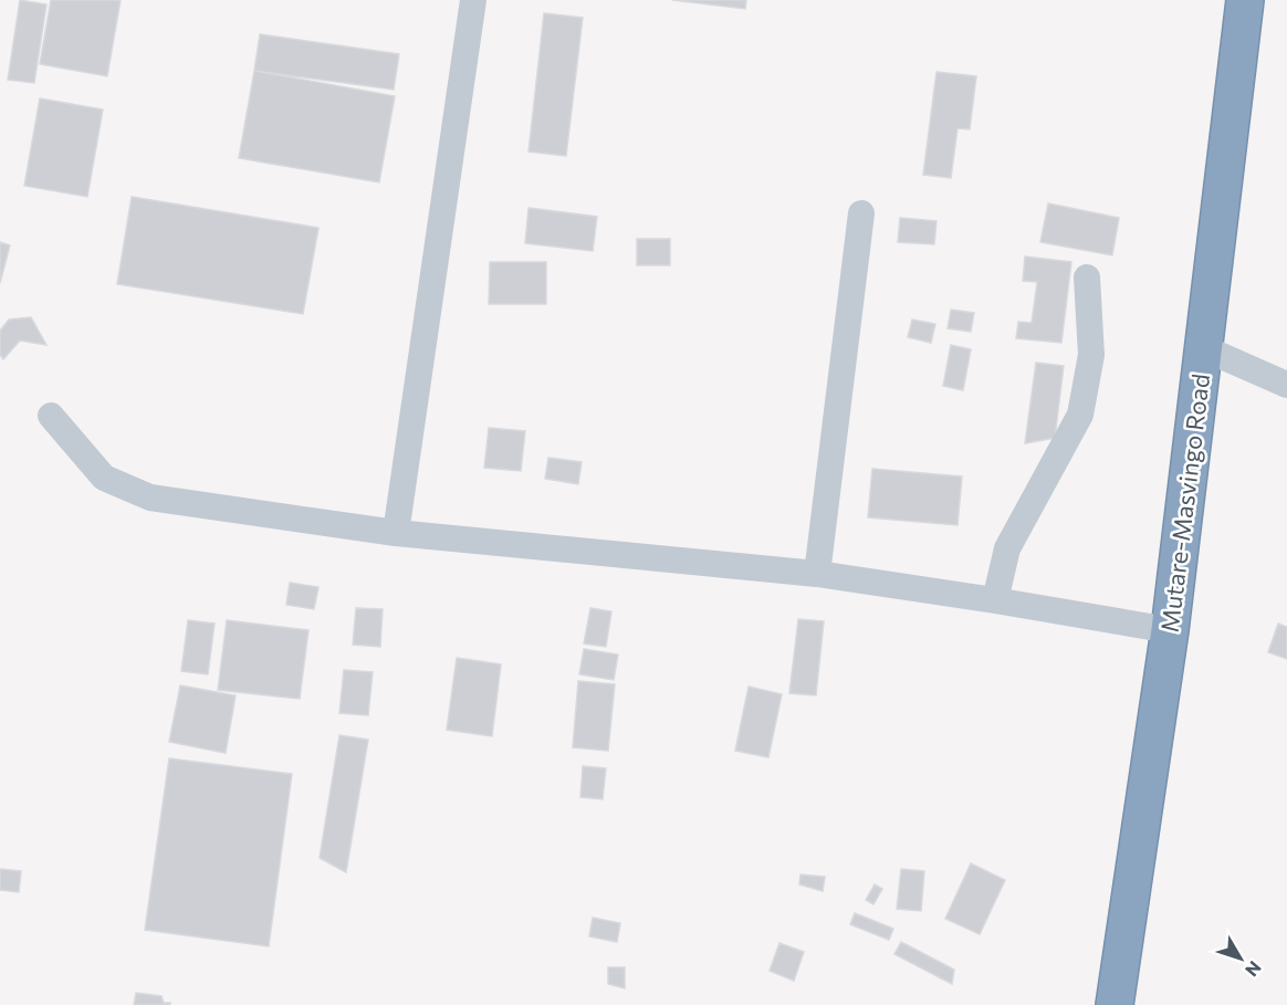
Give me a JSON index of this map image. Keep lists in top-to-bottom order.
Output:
{
  "streets": {
    "highway": ["Mutare-Masvingo Road"]
  },
  "north": "bottom right"
}
